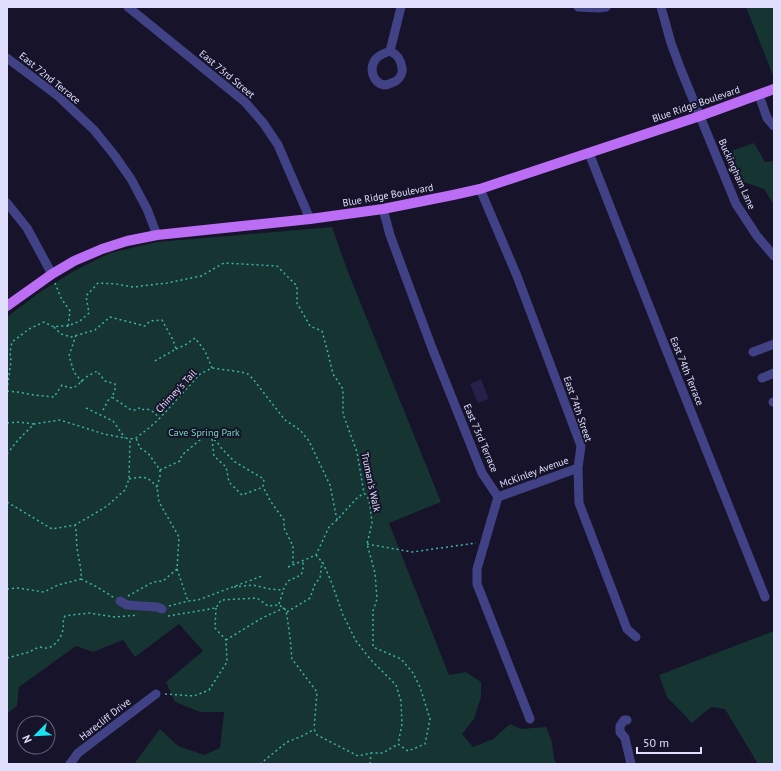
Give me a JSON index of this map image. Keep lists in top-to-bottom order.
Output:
{
  "streets": {
    "main road": ["Blue Ridge Boulevard"],
    "street": [
      "East 73rd Street",
      "East 72nd Terrace",
      "Buckingham Lane",
      "East 74th Terrace",
      "East 74th Street",
      "East 73rd Terrace",
      "McKinley Avenue",
      "Harecliff Drive"
    ],
    "path": ["Chimey's Tail", "Truman's Walk"]
  },
  "crossings": [
    ["East 73rd Street", "Blue Ridge Boulevard"],
    ["East 72nd Terrace", "Blue Ridge Boulevard"],
    ["Blue Ridge Boulevard", "Buckingham Lane"],
    ["Blue Ridge Boulevard", "East 74th Terrace"],
    ["Blue Ridge Boulevard", "East 74th Street"],
    ["Blue Ridge Boulevard", "East 73rd Terrace"],
    ["East 74th Street", "McKinley Avenue"],
    ["East 73rd Terrace", "McKinley Avenue"]
  ],
  "parks": ["Cave Spring Park"],
  "scale_bar": "50 m",
  "north": "bottom left"
}
